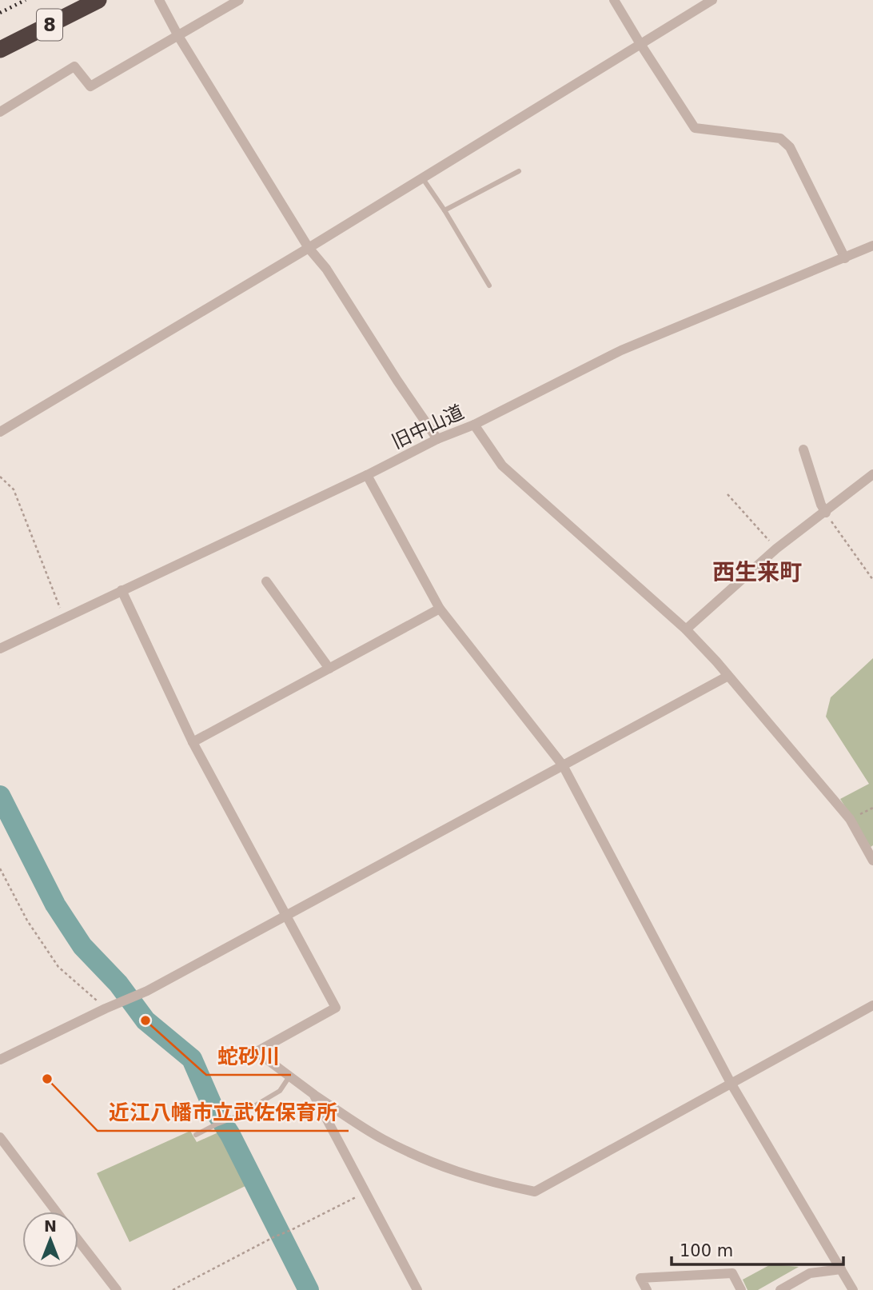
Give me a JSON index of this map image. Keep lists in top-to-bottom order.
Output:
{
  "streets": {
    "highway": ["8"],
    "street": ["旧中山道"]
  },
  "districts": ["西生来町"],
  "places": ["蛇砂川", "近江八幡市立武佐保育所"],
  "scale_bar": "100 m",
  "north": "top"
}
